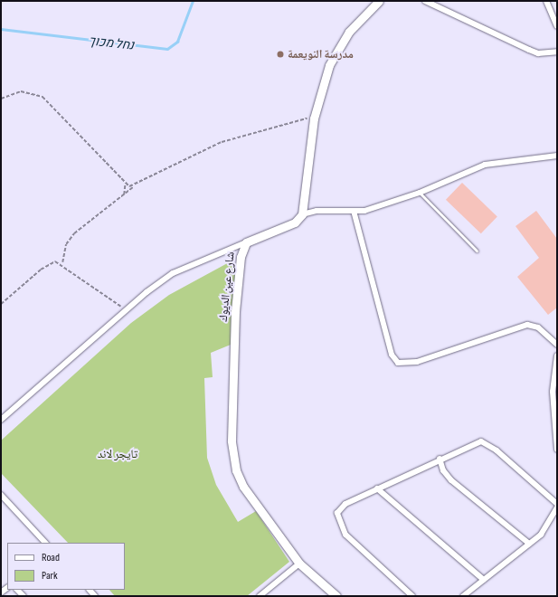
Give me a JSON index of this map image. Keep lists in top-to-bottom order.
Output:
{
  "streets": {
    "street": ["شارع عين الديوك"]
  },
  "water": ["נחל מכוך"],
  "parks": ["تايجر لاند"],
  "places": ["مدرسة النويعمة"],
  "legend": ["Road", "Park"]
}
